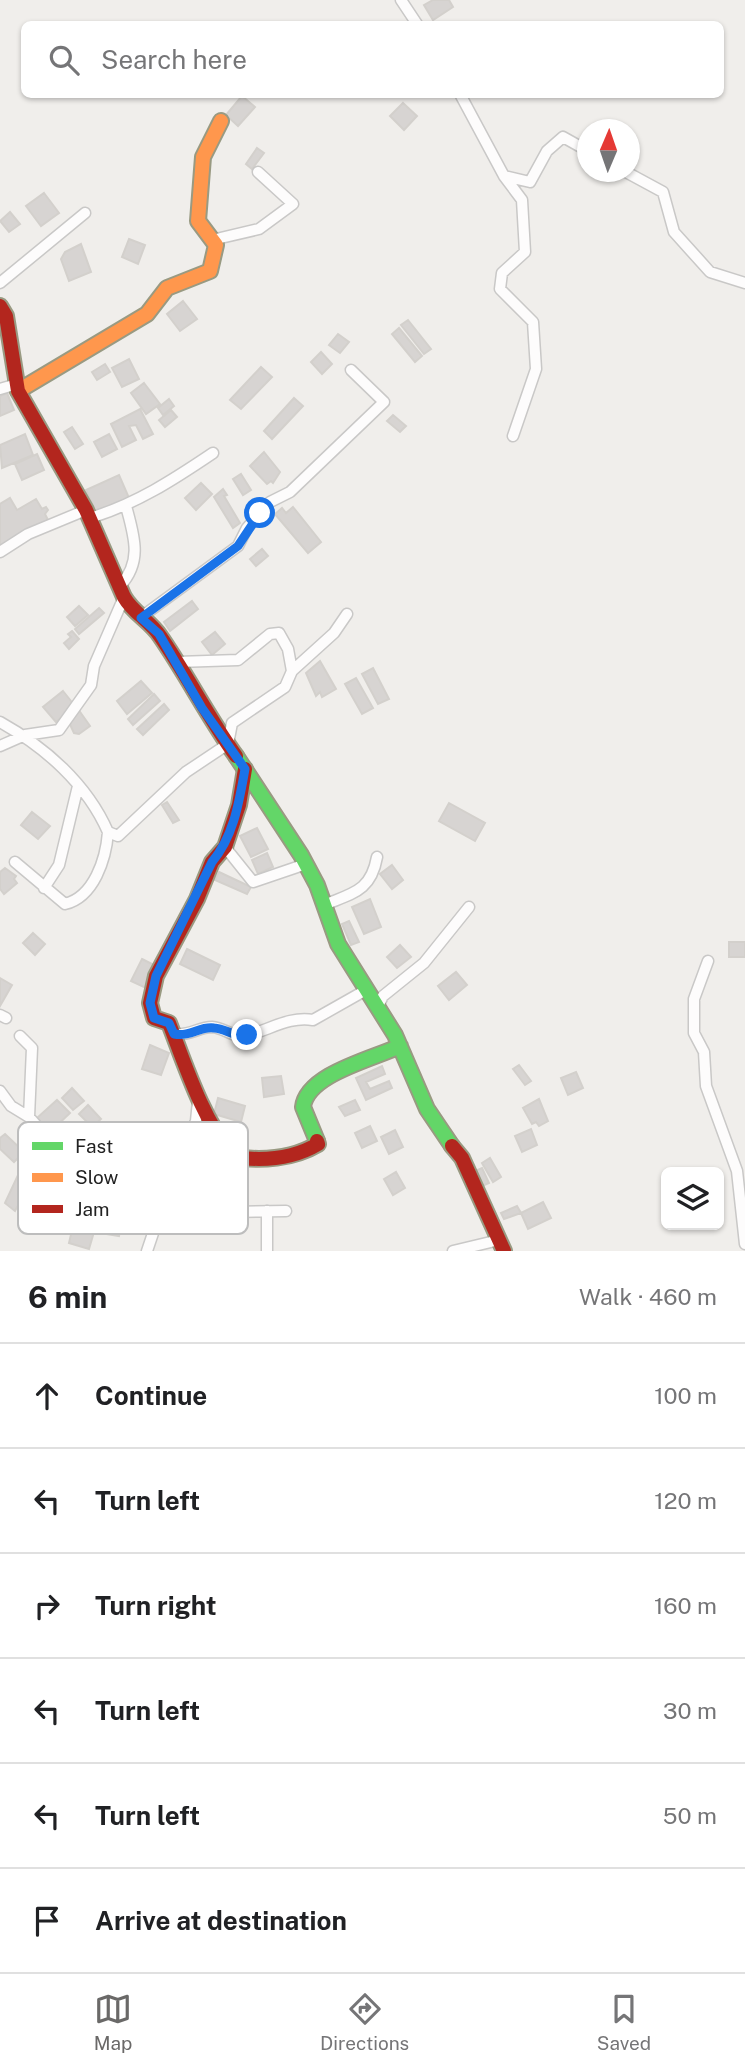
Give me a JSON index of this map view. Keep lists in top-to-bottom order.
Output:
{
  "legend": ["Fast", "Slow", "Jam"],
  "north": "top",
  "page": {
    "search": "Search here",
    "heading": ["6 min", "Walk · 460 m"],
    "list": [
      ["Continue", "100 m"],
      ["Turn left", "120 m"],
      ["Turn right", "160 m"],
      ["Turn left", "30 m"],
      ["Turn left", "50 m"],
      "Arrive at destination"
    ],
    "nav": ["Map", "Directions", "Saved"]
  }
}
